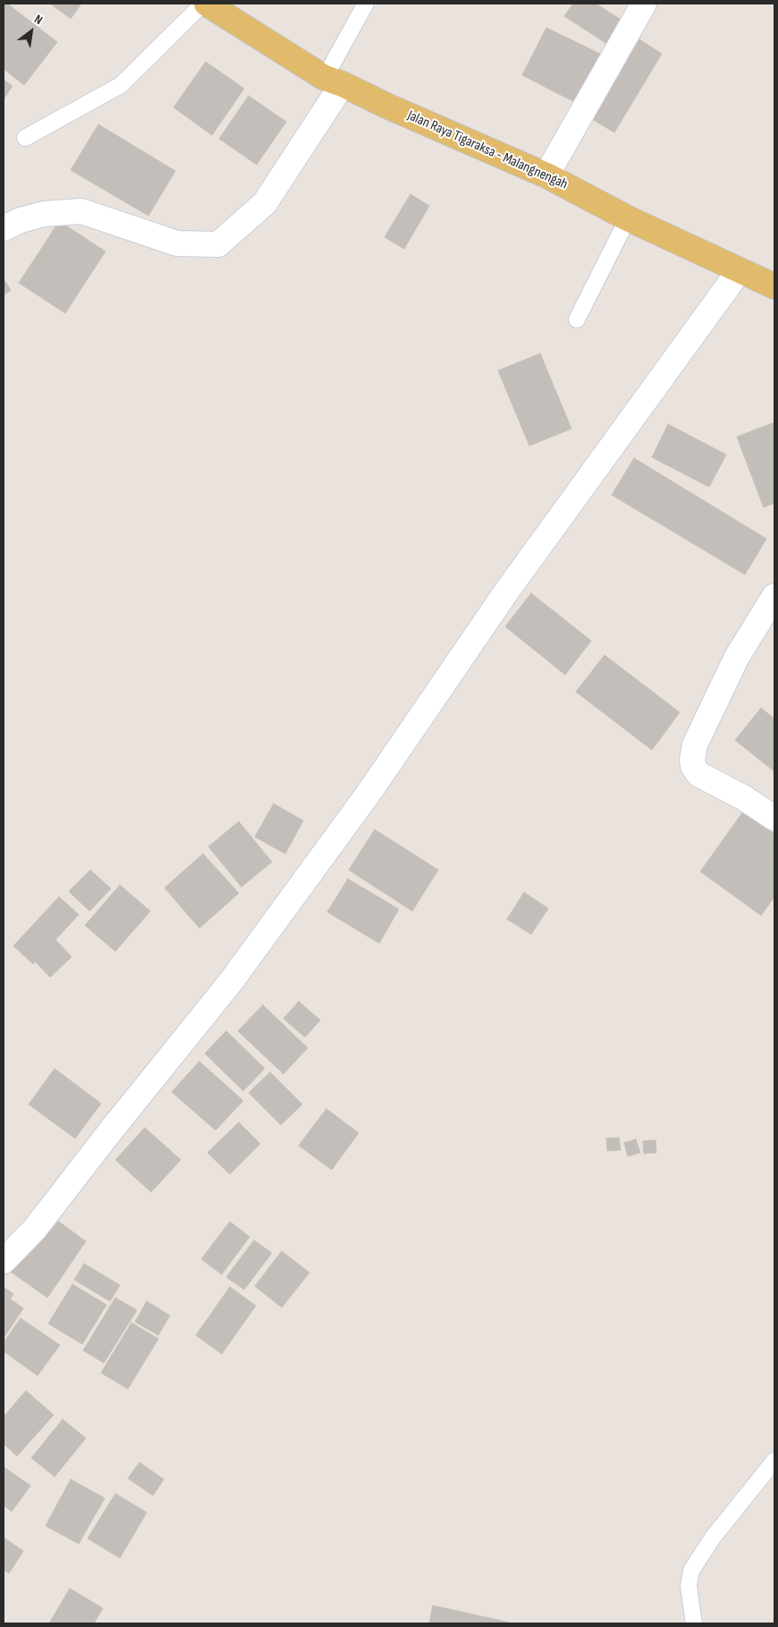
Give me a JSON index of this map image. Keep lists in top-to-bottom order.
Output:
{
  "streets": {
    "main road": ["Jalan Raya Tigaraksa - Malangnengah"]
  },
  "north": "top right"
}
